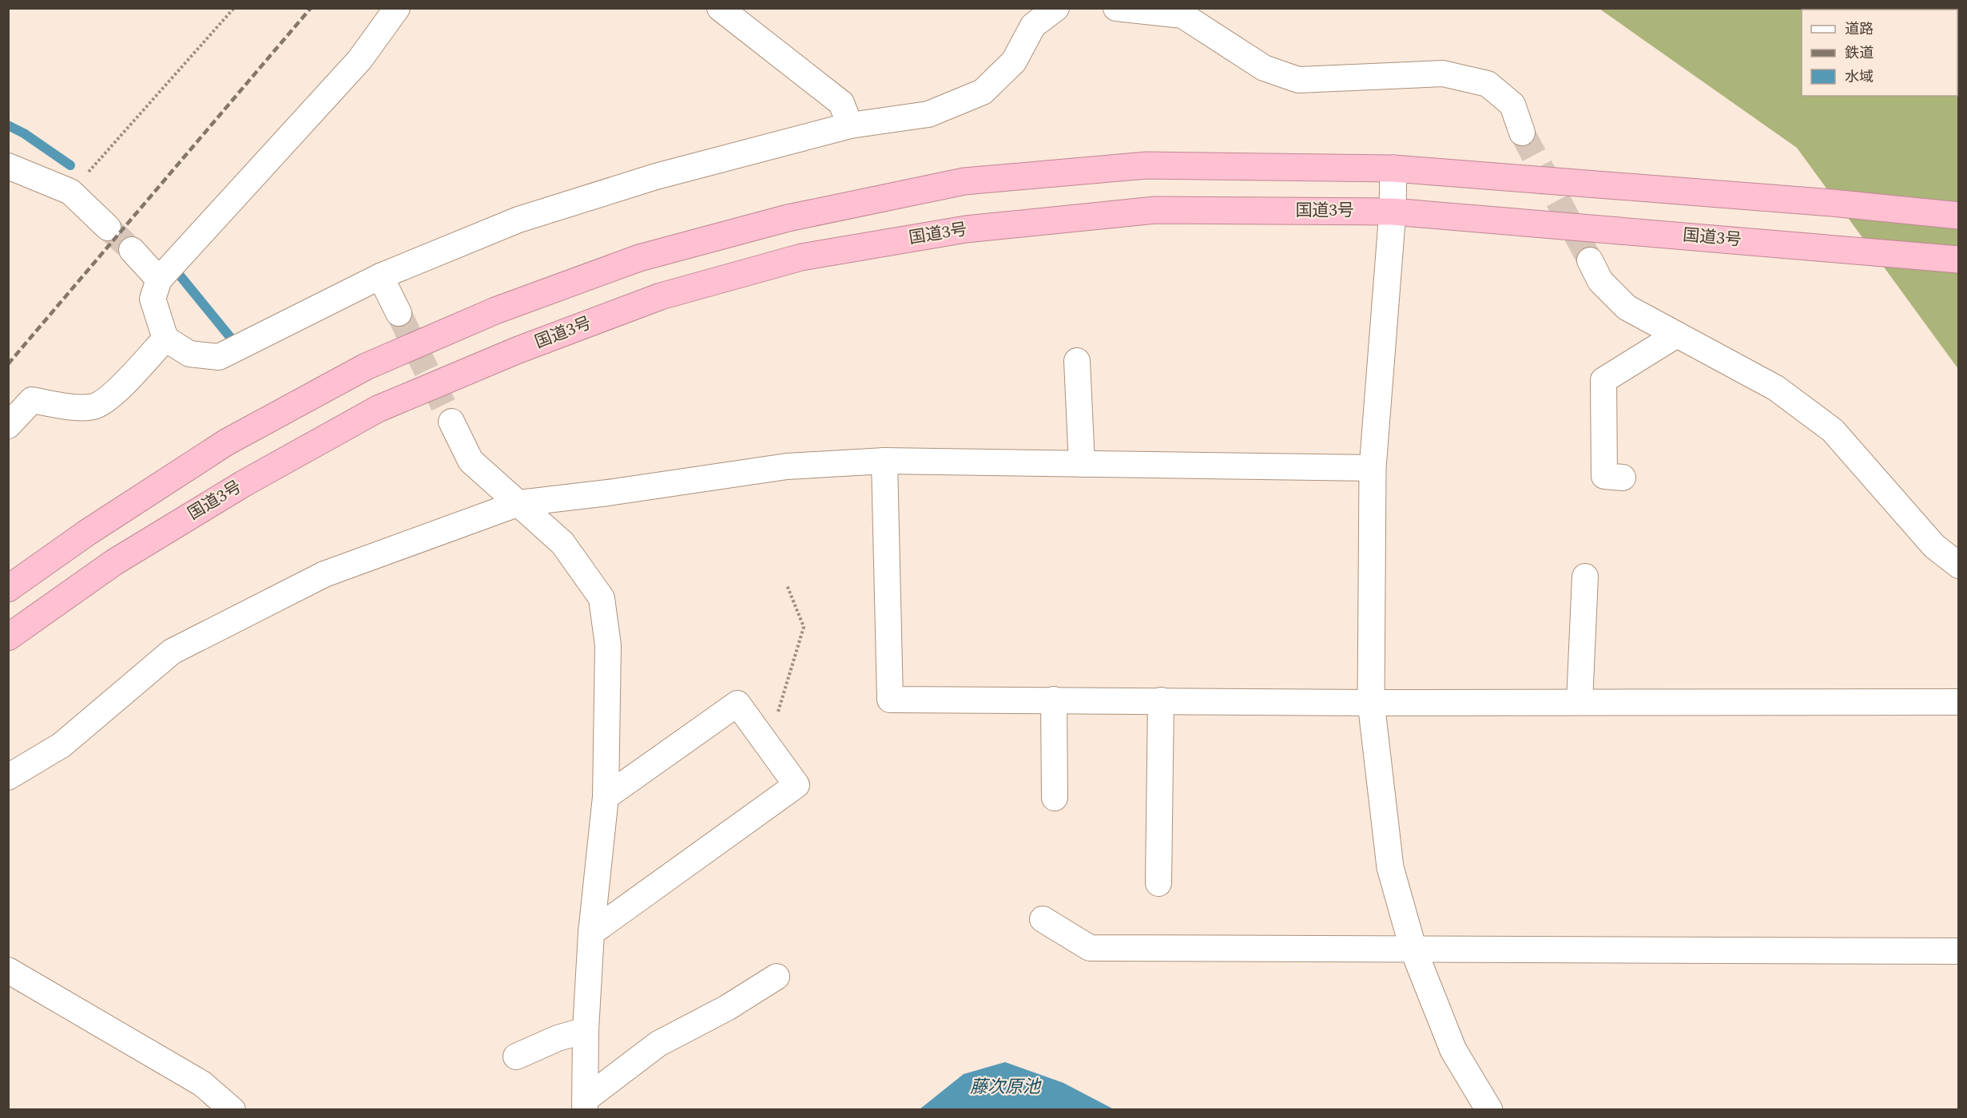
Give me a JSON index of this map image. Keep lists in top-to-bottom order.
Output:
{
  "streets": {
    "highway": ["国道3号"]
  },
  "water": ["藤次原池"],
  "legend": ["道路", "鉄道", "水域"]
}
